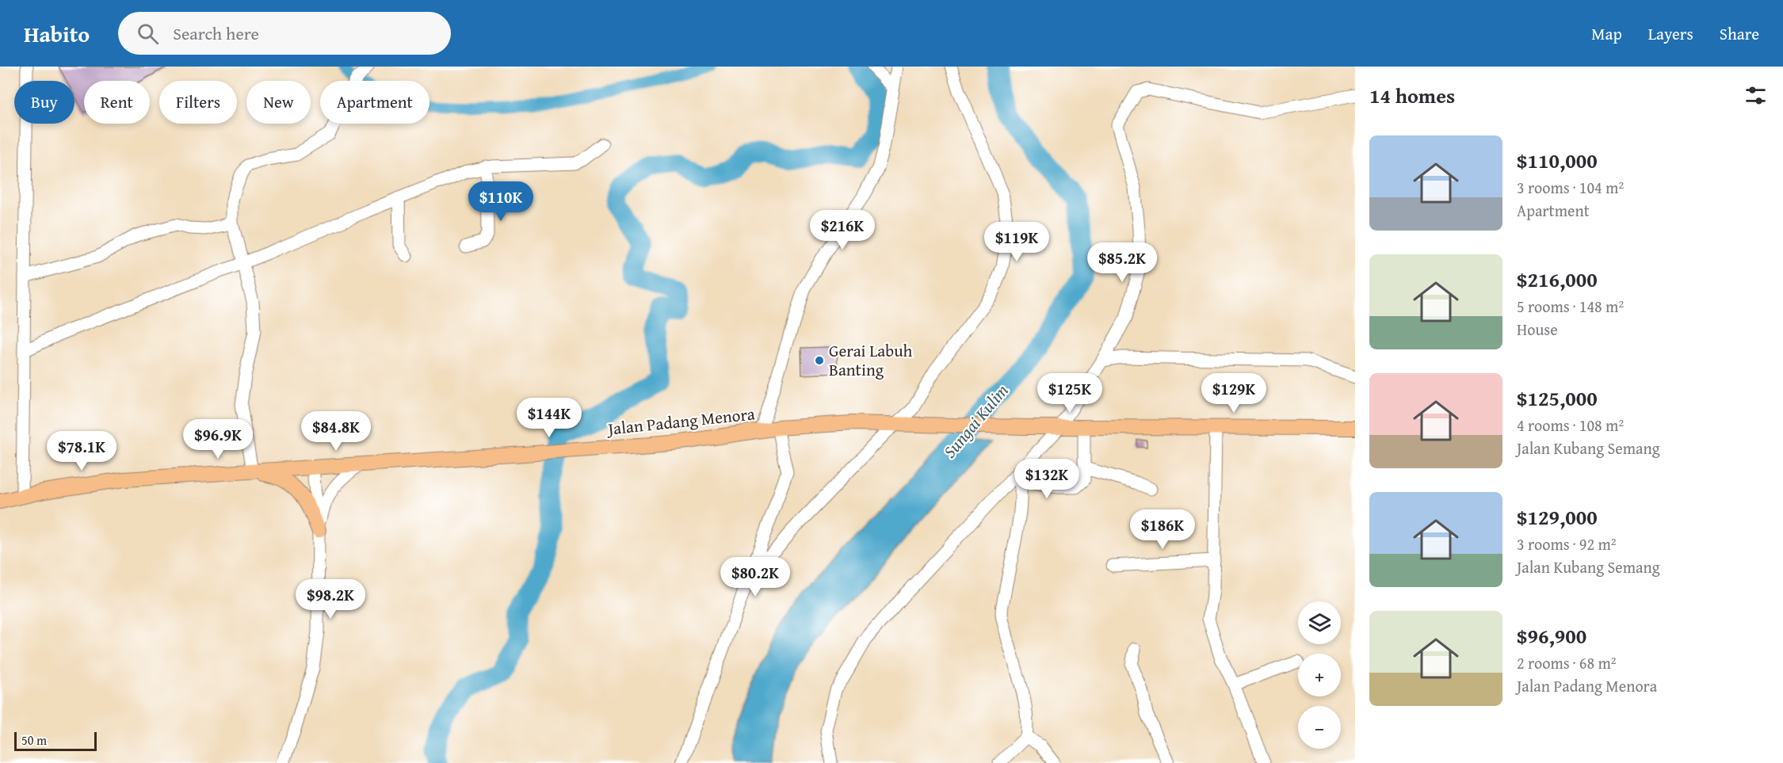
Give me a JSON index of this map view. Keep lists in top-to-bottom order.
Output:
{
  "streets": {
    "main road": ["Jalan Padang Menora"]
  },
  "water": ["Sungai Kulim"],
  "places": ["Gerai Labuh Banting"],
  "scale_bar": "50 m",
  "page": {
    "header": "Habito",
    "search": "Search here",
    "nav": ["Map", "Layers", "Share"],
    "heading": "14 homes",
    "chip": [
      "Buy",
      "Rent",
      "Filters",
      "New",
      "Apartment"
    ],
    "list": [
      {
        "name": "$110,000",
        "note": "3 rooms · 104 m² · Apartment"
      },
      {
        "name": "$216,000",
        "note": "5 rooms · 148 m² · House"
      },
      {
        "name": "$125,000",
        "note": "4 rooms · 108 m² · Jalan Kubang Semang"
      },
      {
        "name": "$129,000",
        "note": "3 rooms · 92 m² · Jalan Kubang Semang"
      },
      {
        "name": "$96,900",
        "note": "2 rooms · 68 m² · Jalan Padang Menora"
      }
    ],
    "price": [
      "$110K",
      "$216K",
      "$119K",
      "$85.2K",
      "$125K",
      "$129K",
      "$144K",
      "$84.8K",
      "$96.9K",
      "$78.1K",
      "$132K",
      "$186K",
      "$80.2K",
      "$98.2K"
    ],
    "map_buttons": ["+", "−"],
    "scale": "50 m"
  }
}
